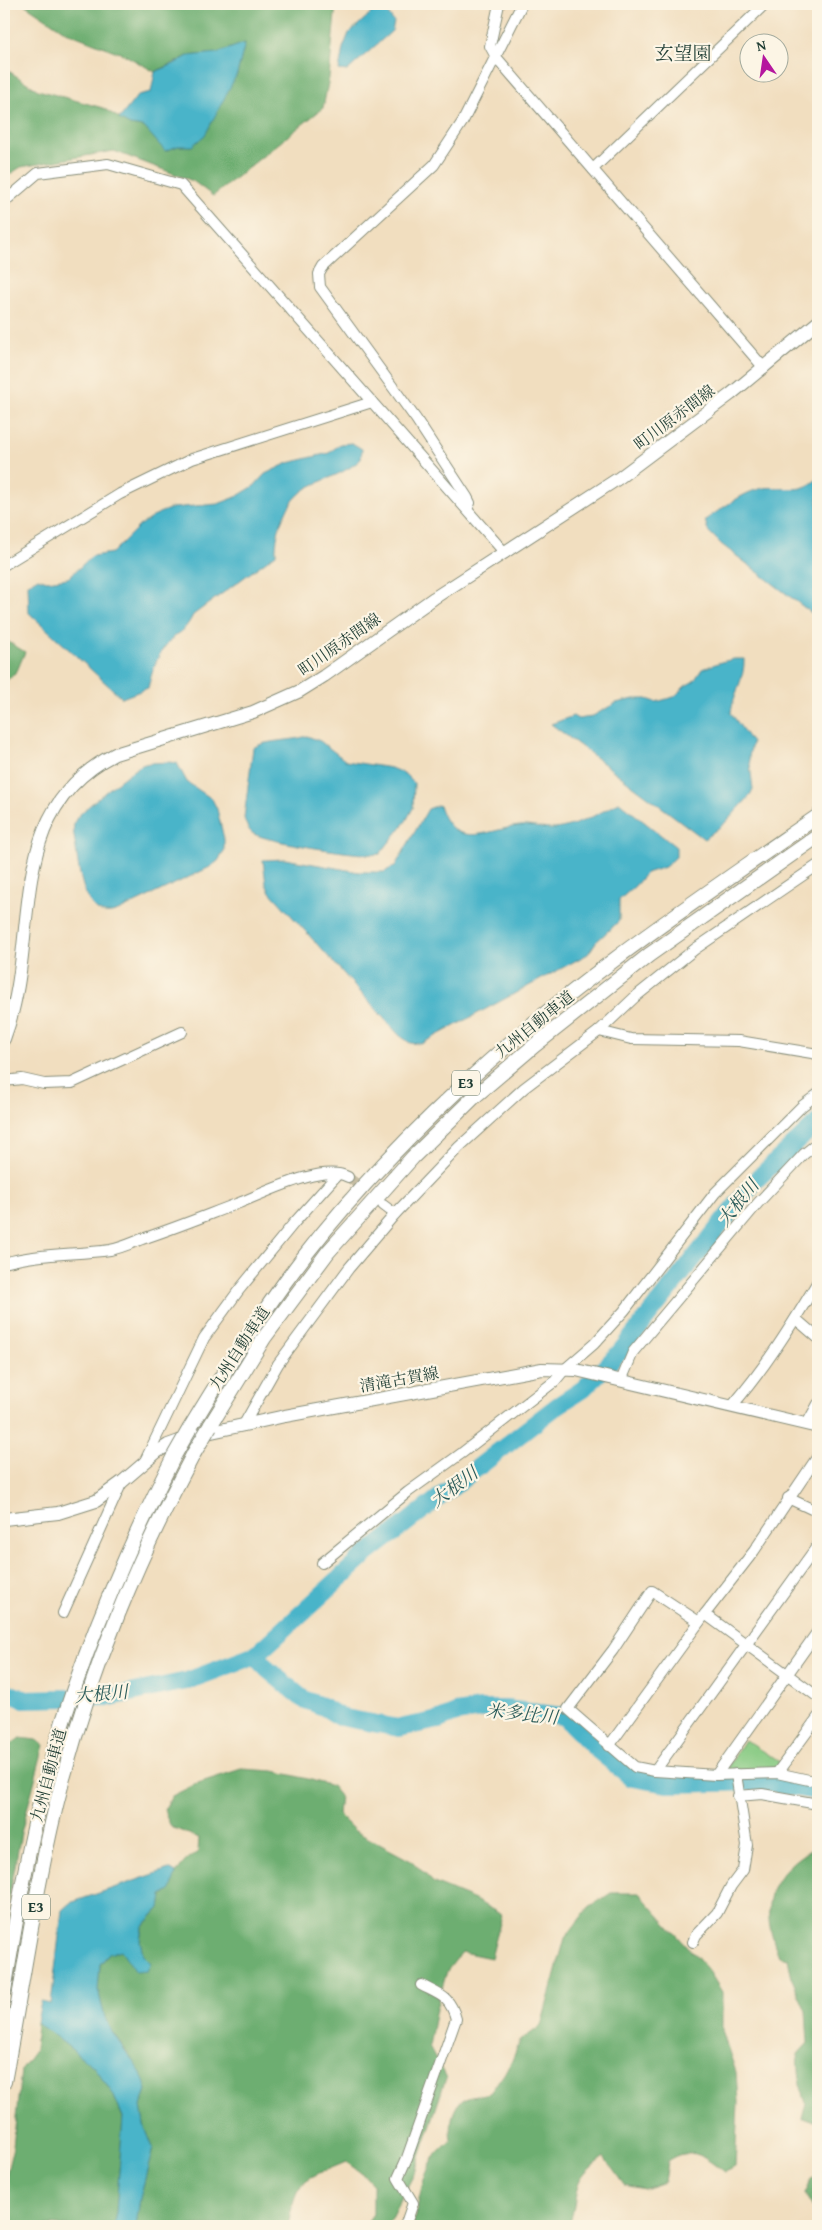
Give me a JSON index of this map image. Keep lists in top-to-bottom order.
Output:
{
  "streets": {
    "highway": ["九州自動車道", "E3"],
    "main road": ["町川原赤間線", "清滝古賀線"]
  },
  "districts": ["玄望園"],
  "water": ["大根川", "米多比川"],
  "north": "top"
}
